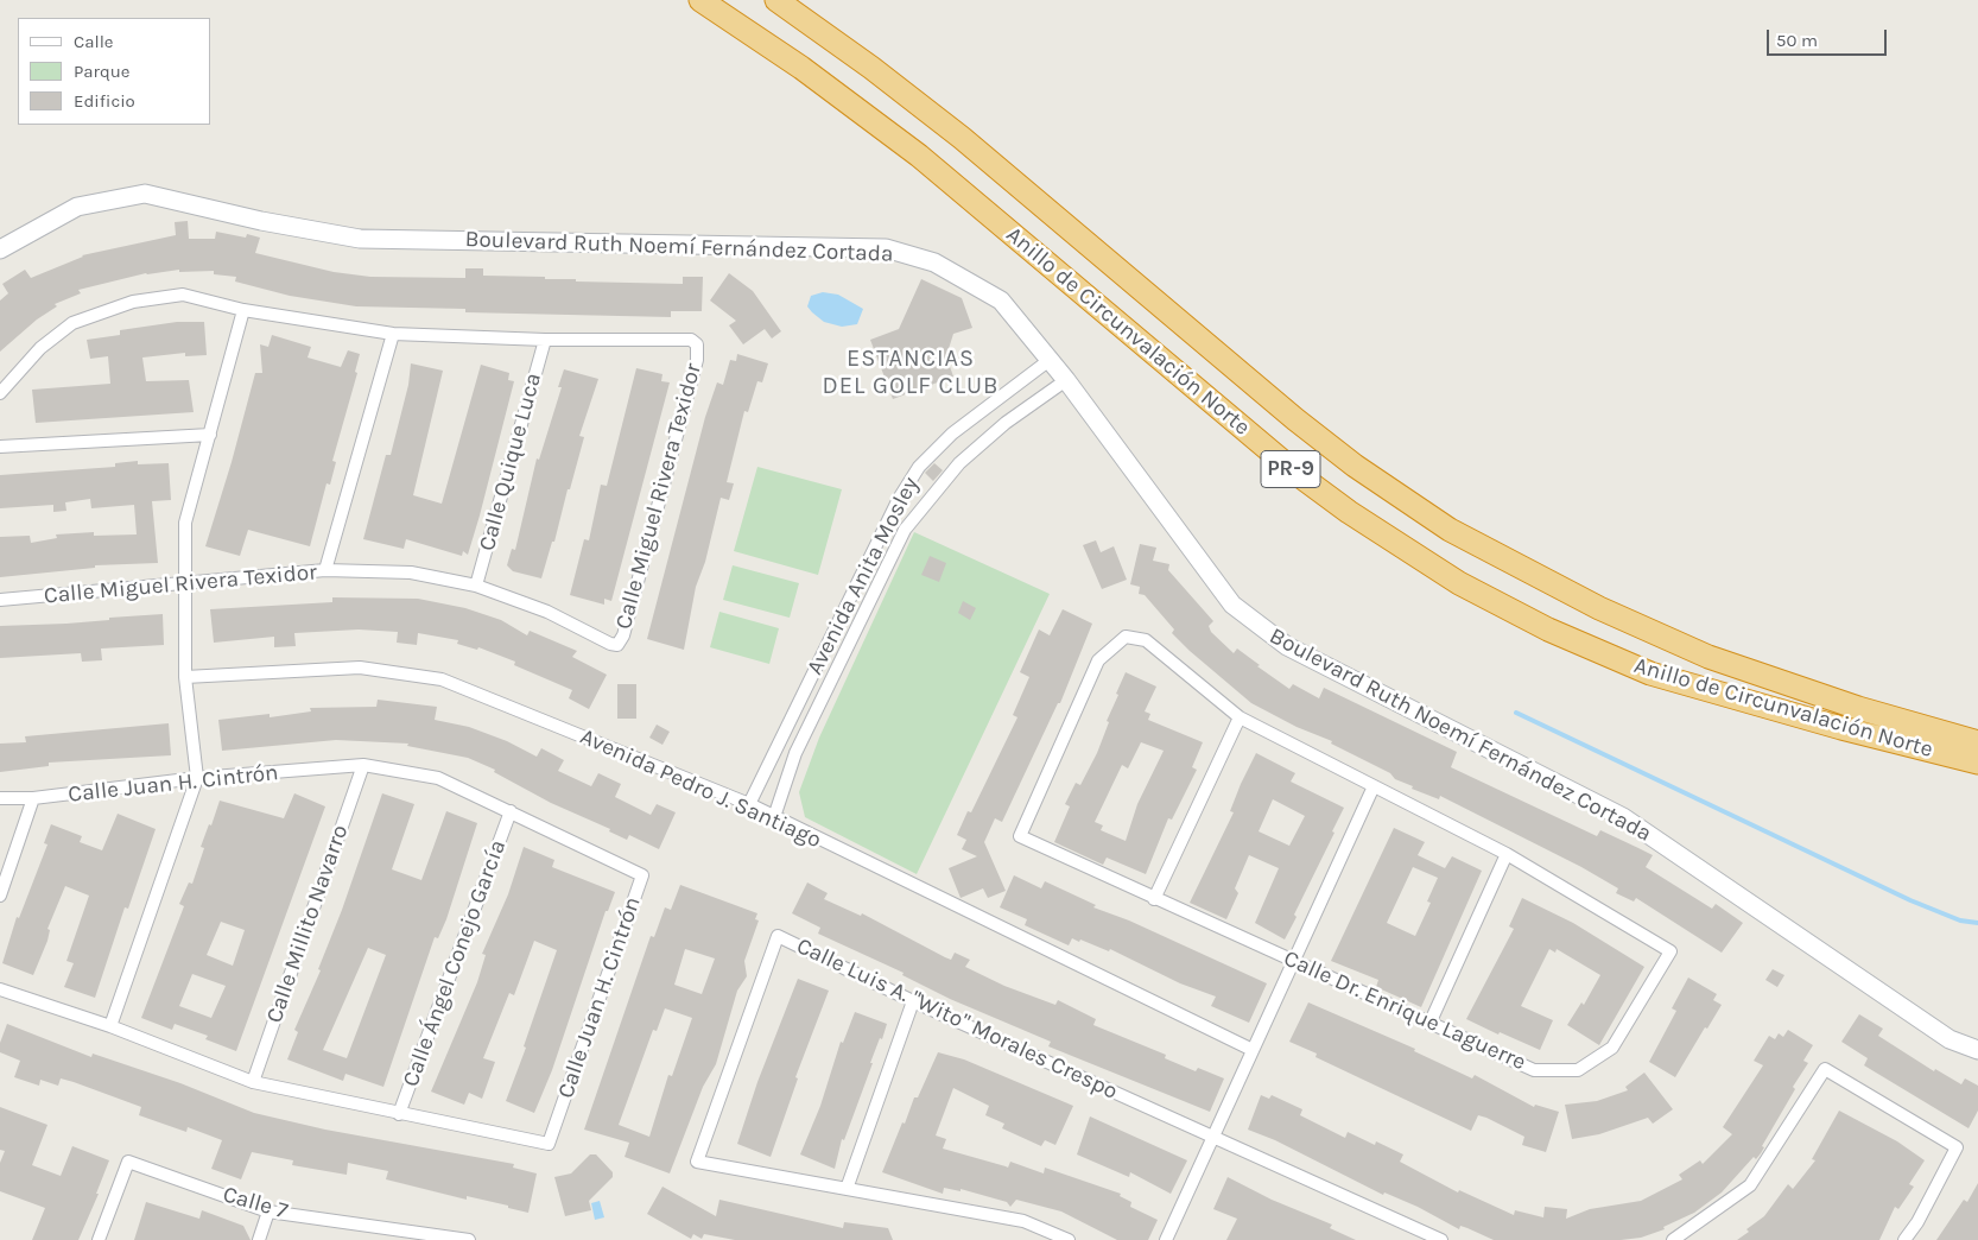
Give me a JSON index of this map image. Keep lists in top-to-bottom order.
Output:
{
  "streets": {
    "highway": ["Anillo de Circunvalación Norte", "PR-9"],
    "street": [
      "Boulevard Ruth Noemí Fernández Cortada",
      "Calle Quique Luca",
      "Calle Miguel Rivera Texidor",
      "Avenida Anita Mosley",
      "Calle Juan H. Cintrón",
      "Avenida Pedro J. Santiago",
      "Calle Millito Navarro",
      "Calle Ángel Conejo García",
      "Calle Dr. Enrique Laguerre",
      "Calle Luis A. \"Wito\" Morales Crespo",
      "Calle 7"
    ]
  },
  "crossings": [
    ["Boulevard Ruth Noemí Fernández Cortada", "Avenida Anita Mosley"],
    ["Calle Quique Luca", "Calle Miguel Rivera Texidor"],
    ["Avenida Anita Mosley", "Avenida Pedro J. Santiago"],
    ["Calle Juan H. Cintrón", "Calle Millito Navarro"],
    ["Calle Juan H. Cintrón", "Calle Ángel Conejo García"]
  ],
  "districts": ["ESTANCIAS DEL GOLF CLUB"],
  "legend": ["Calle", "Parque", "Edificio"],
  "scale_bar": "50 m"
}
